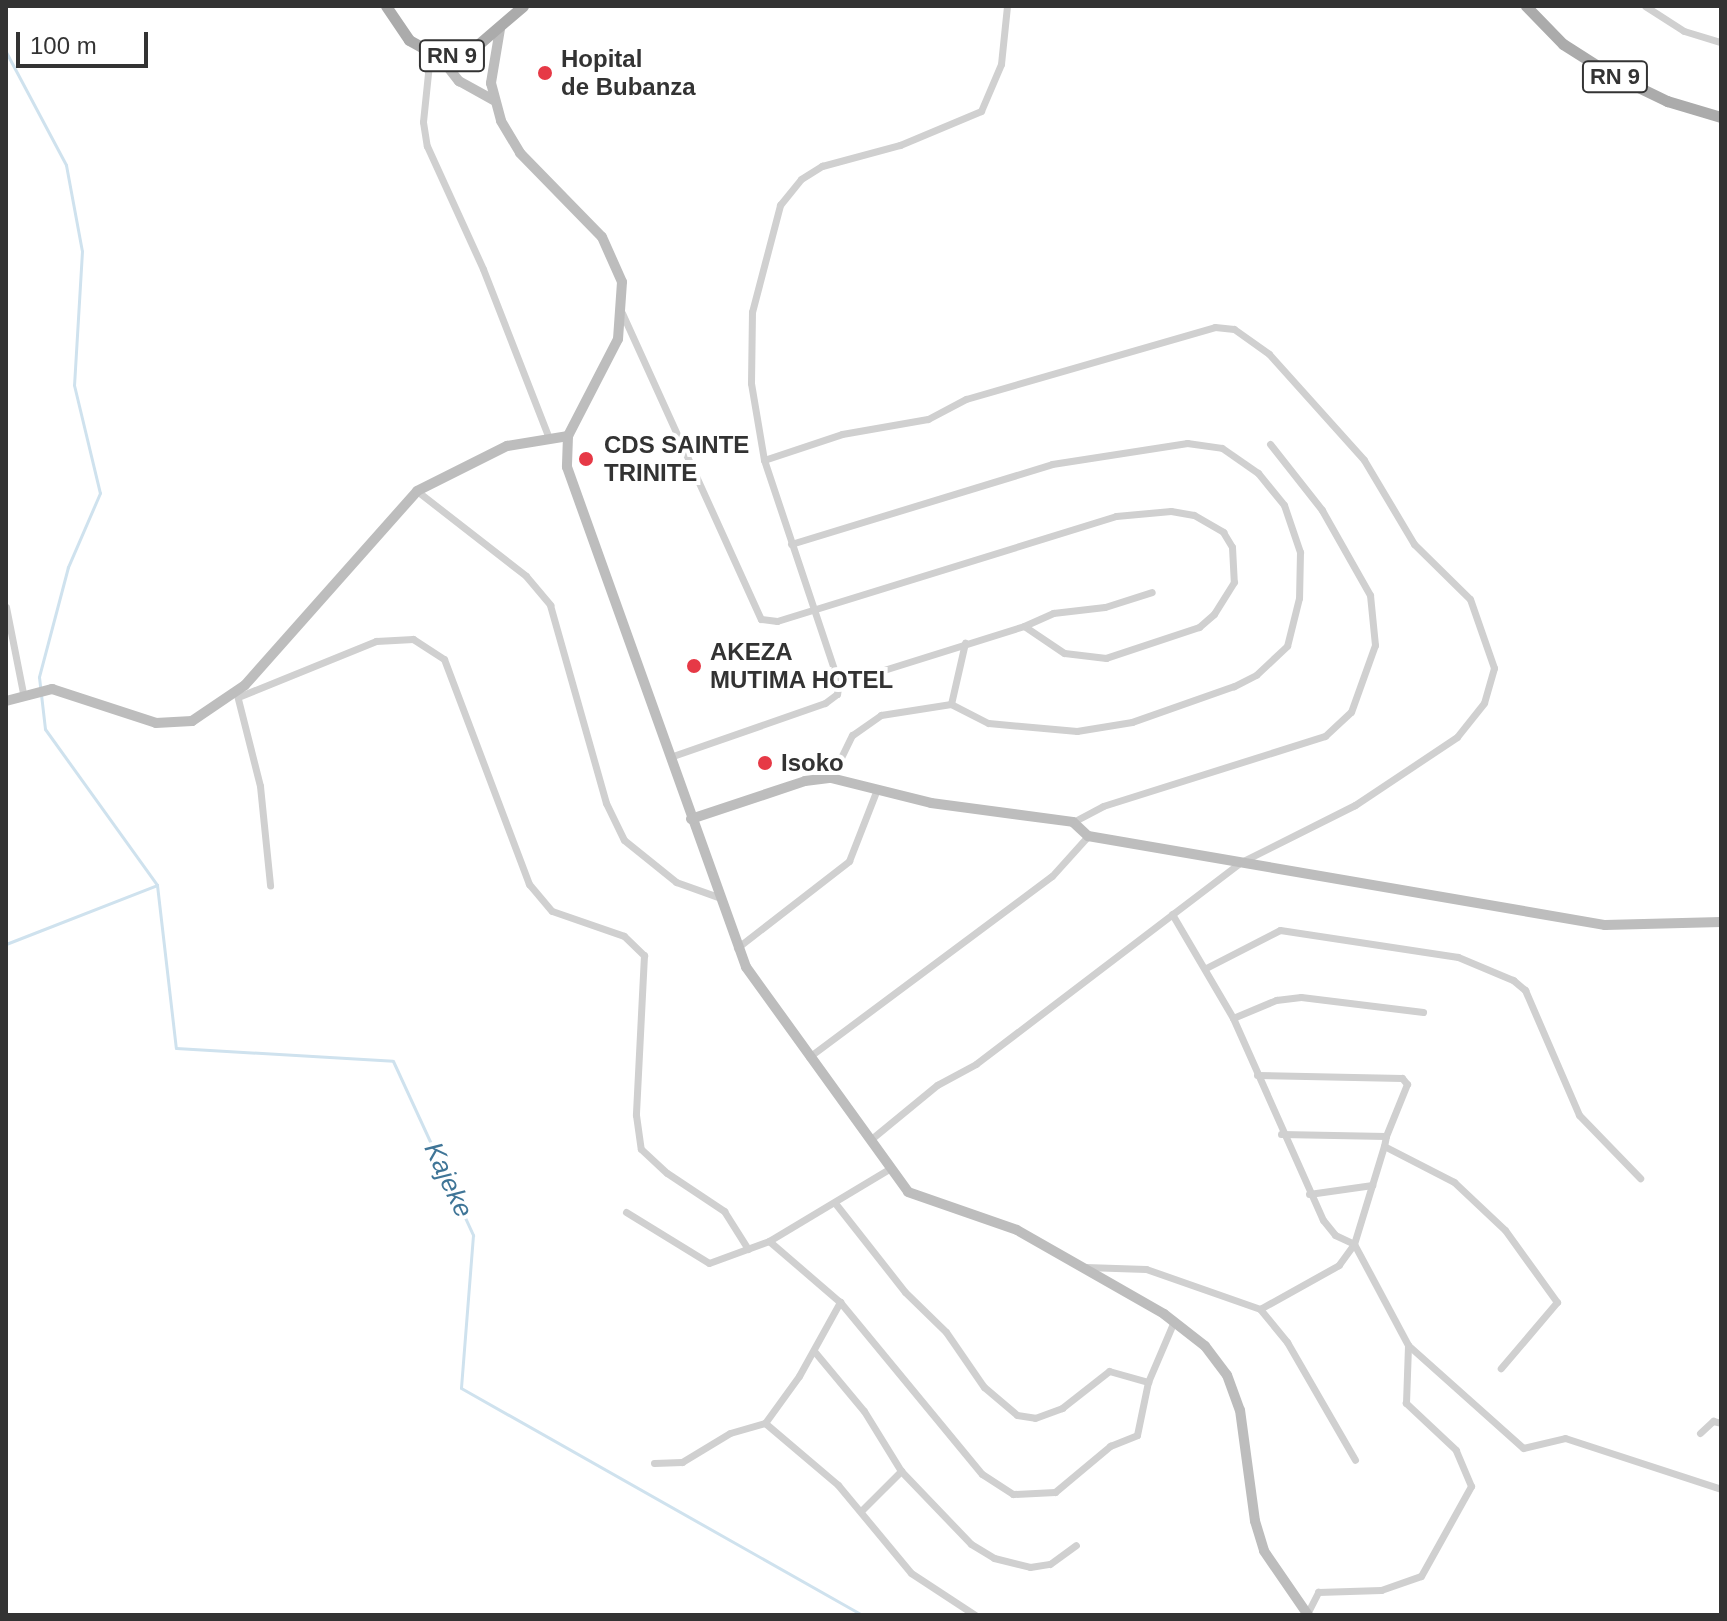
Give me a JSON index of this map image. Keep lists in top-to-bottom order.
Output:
{
  "streets": {
    "main road": ["RN 9"]
  },
  "water": ["Kajeke"],
  "places": [
    "Hopital de Bubanza",
    "CDS SAINTE TRINITE",
    "AKEZA MUTIMA HOTEL",
    "Isoko"
  ],
  "scale_bar": "100 m"
}
